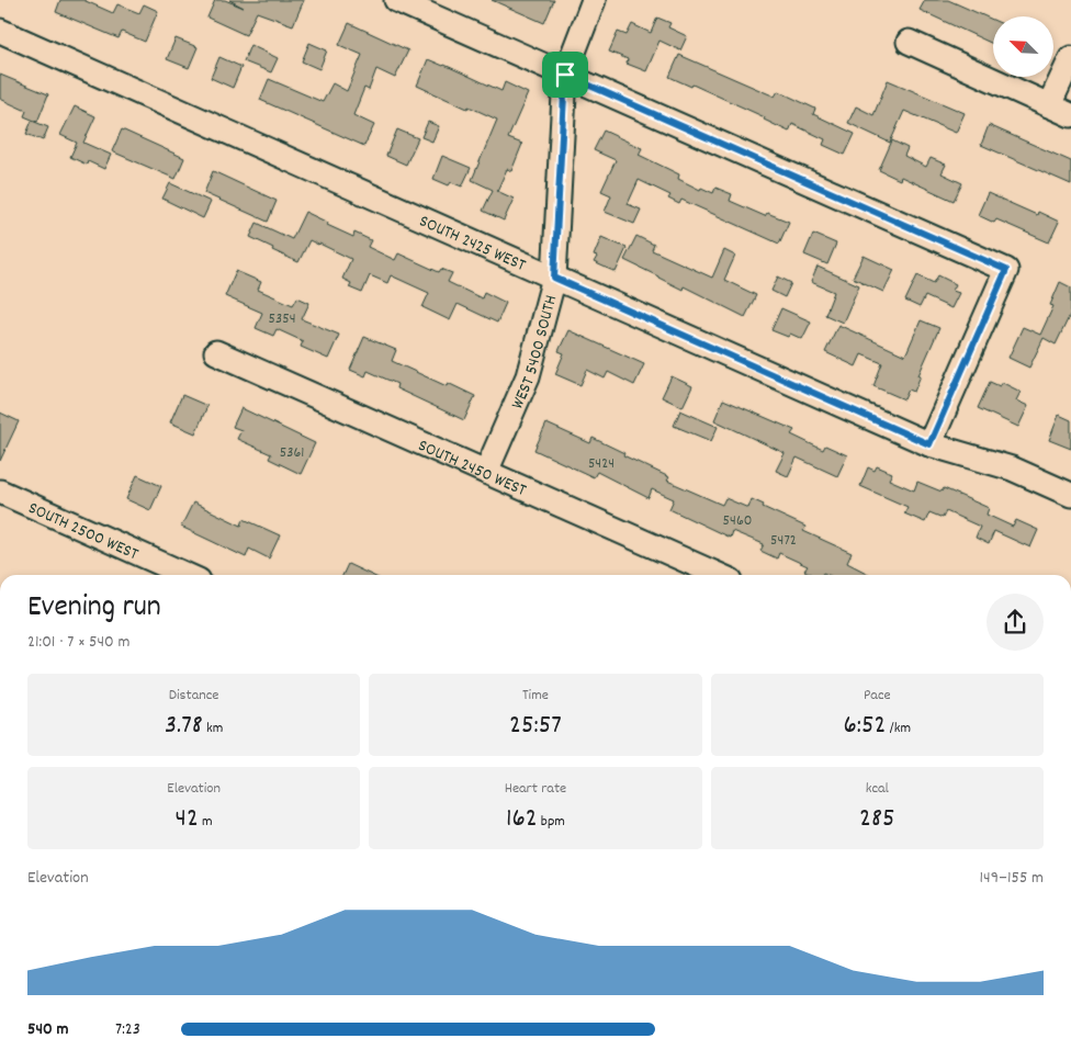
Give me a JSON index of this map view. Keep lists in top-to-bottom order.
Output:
{
  "streets": {
    "street": [
      "SOUTH 2425 WEST",
      "WEST 5400 SOUTH",
      "SOUTH 2450 WEST",
      "SOUTH 2500 WEST"
    ]
  },
  "crossings": [
    ["SOUTH 2425 WEST", "WEST 5400 SOUTH"],
    ["WEST 5400 SOUTH", "SOUTH 2450 WEST"]
  ],
  "house_numbers": [
    "5354",
    "5361",
    "5424",
    "5460",
    "5472"
  ],
  "north": "top left",
  "page": {
    "heading": ["Evening run", "21:01 · 7 × 540 m"],
    "stats": [
      ["Distance", "3.78 km"],
      ["Time", "25:57"],
      ["Pace", "6:52 /km"],
      ["Elevation", "42 m"],
      ["Heart rate", "162 bpm"],
      ["kcal", "285"]
    ],
    "chart": ["Elevation", "149–155 m"],
    "list": [
      {
        "name": "540 m",
        "note": "7:23"
      }
    ]
  }
}
